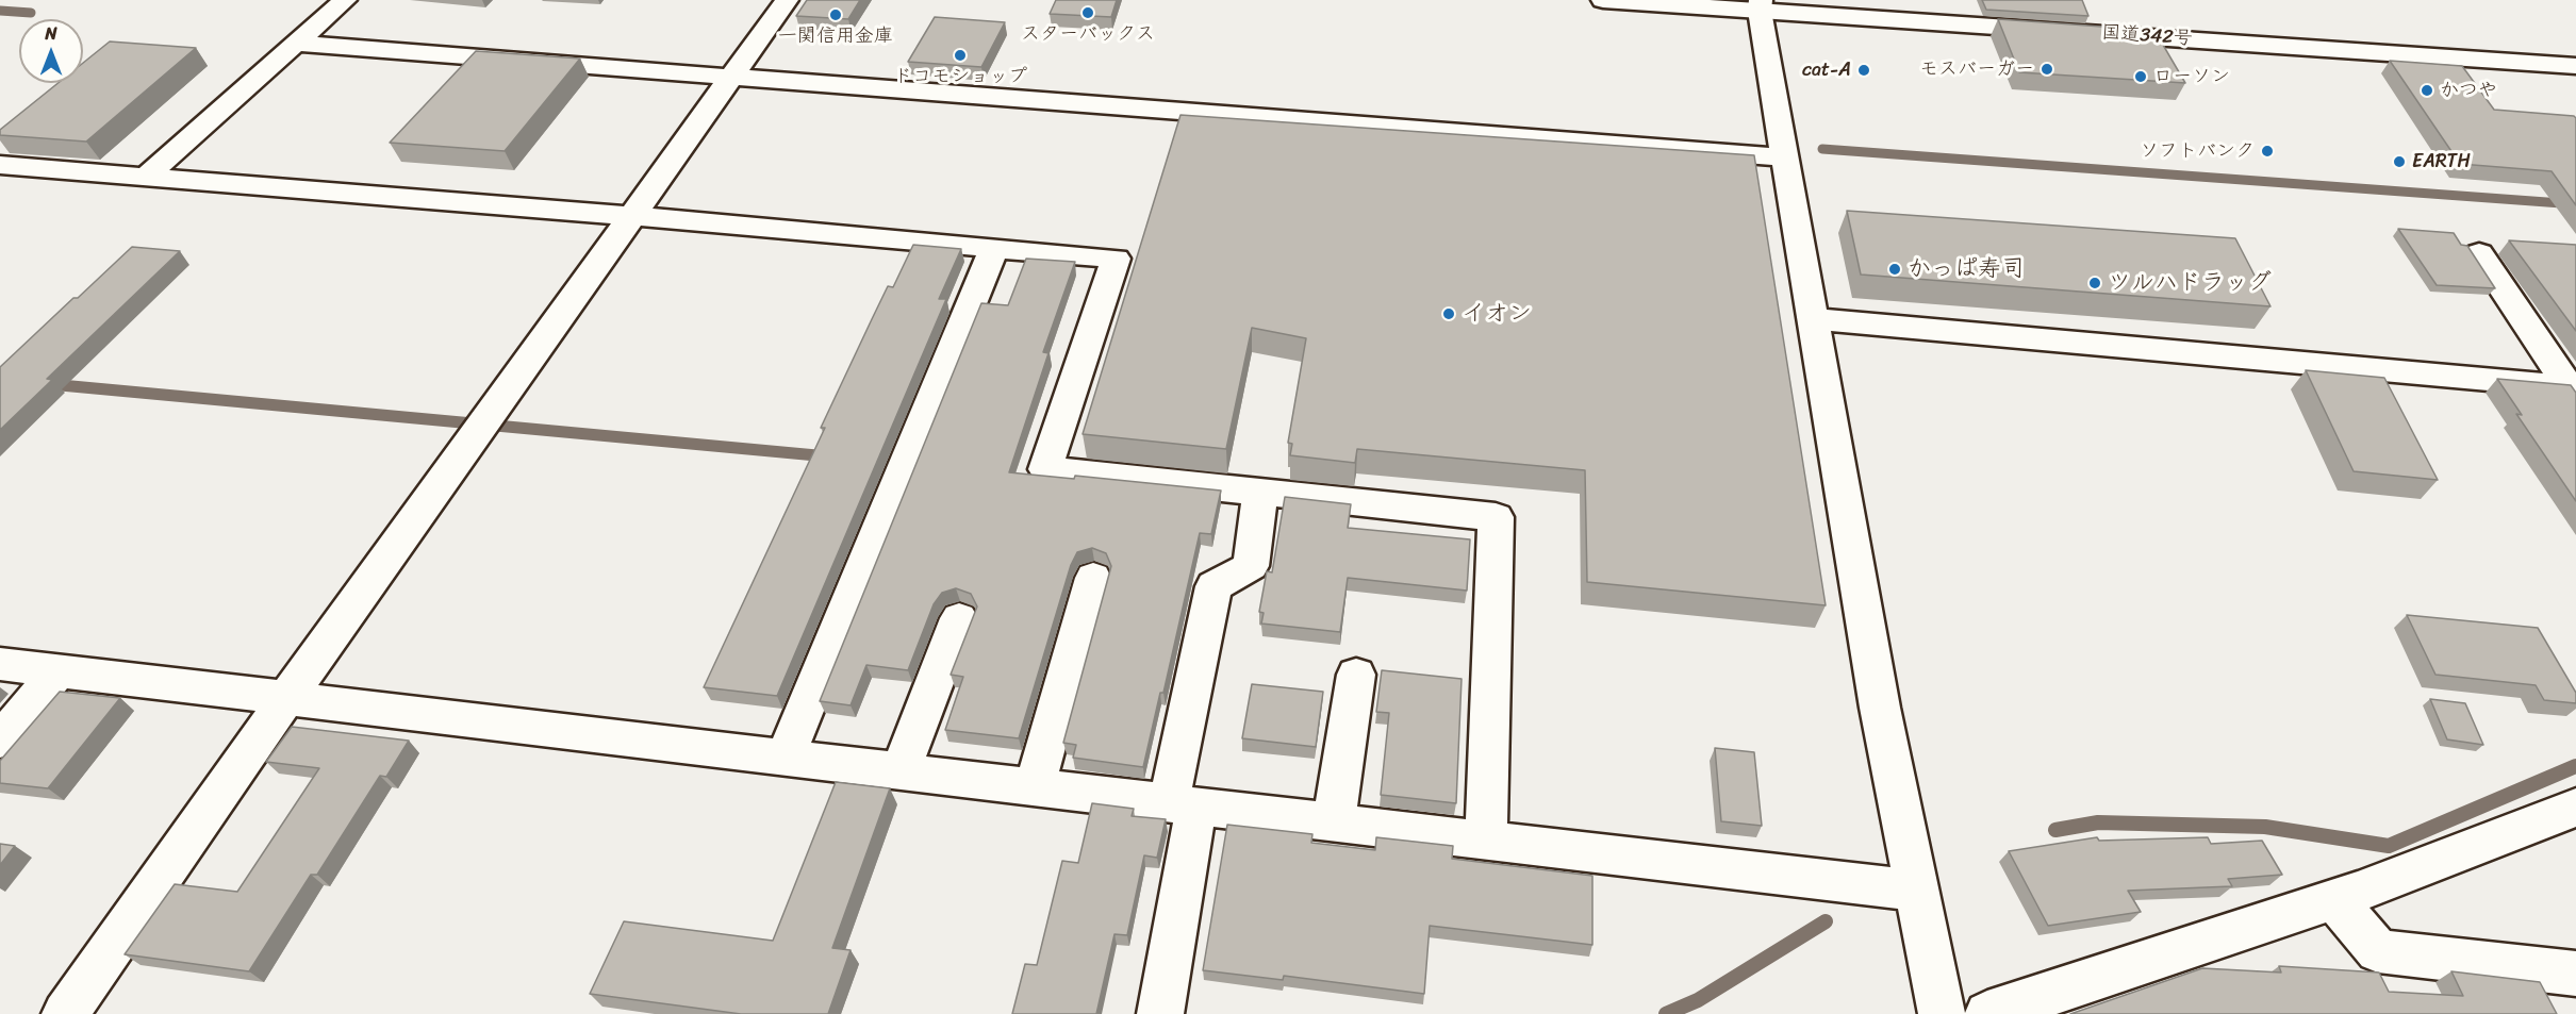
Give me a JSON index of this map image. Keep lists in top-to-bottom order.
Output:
{
  "streets": {
    "main road": ["国道342号"]
  },
  "places": [
    "スターバックス",
    "一関信用金庫",
    "ドコモショップ",
    "モスバーガー",
    "cat-A",
    "ローソン",
    "かつや",
    "ソフトバンク",
    "EARTH",
    "かっぱ寿司",
    "ツルハドラッグ",
    "イオン"
  ],
  "north": "top"
}
